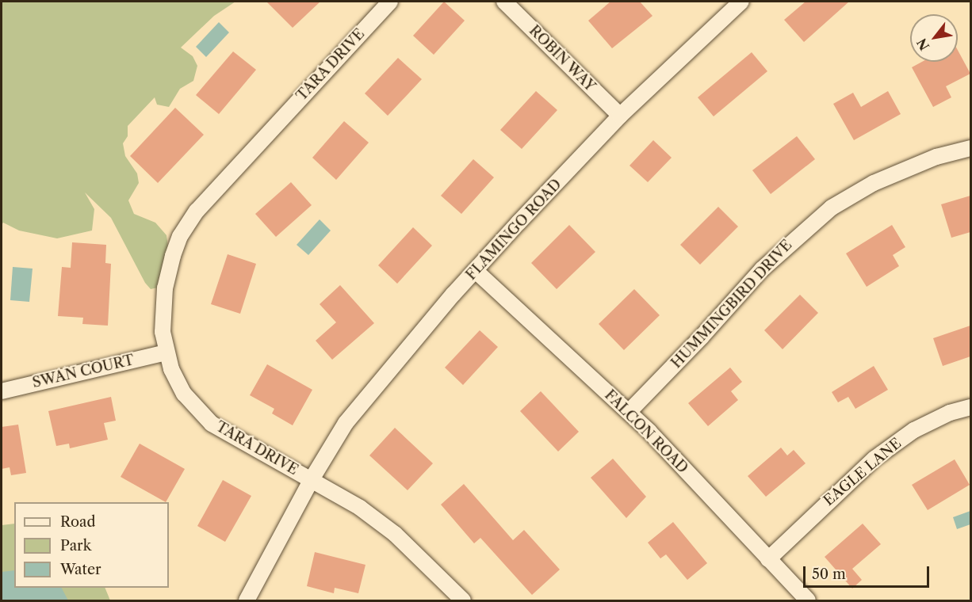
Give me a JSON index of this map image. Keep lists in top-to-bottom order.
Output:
{
  "streets": {
    "street": [
      "ROBIN WAY",
      "TARA DRIVE",
      "FLAMINGO ROAD",
      "HUMMINGBIRD DRIVE",
      "SWAN COURT",
      "FALCON ROAD",
      "EAGLE LANE"
    ]
  },
  "crossings": [
    ["ROBIN WAY", "FLAMINGO ROAD"],
    ["TARA DRIVE", "FLAMINGO ROAD"],
    ["TARA DRIVE", "SWAN COURT"],
    ["FLAMINGO ROAD", "FALCON ROAD"],
    ["HUMMINGBIRD DRIVE", "FALCON ROAD"],
    ["FALCON ROAD", "EAGLE LANE"]
  ],
  "legend": ["Road", "Park", "Water"],
  "scale_bar": "50 m",
  "north": "bottom left"
}
